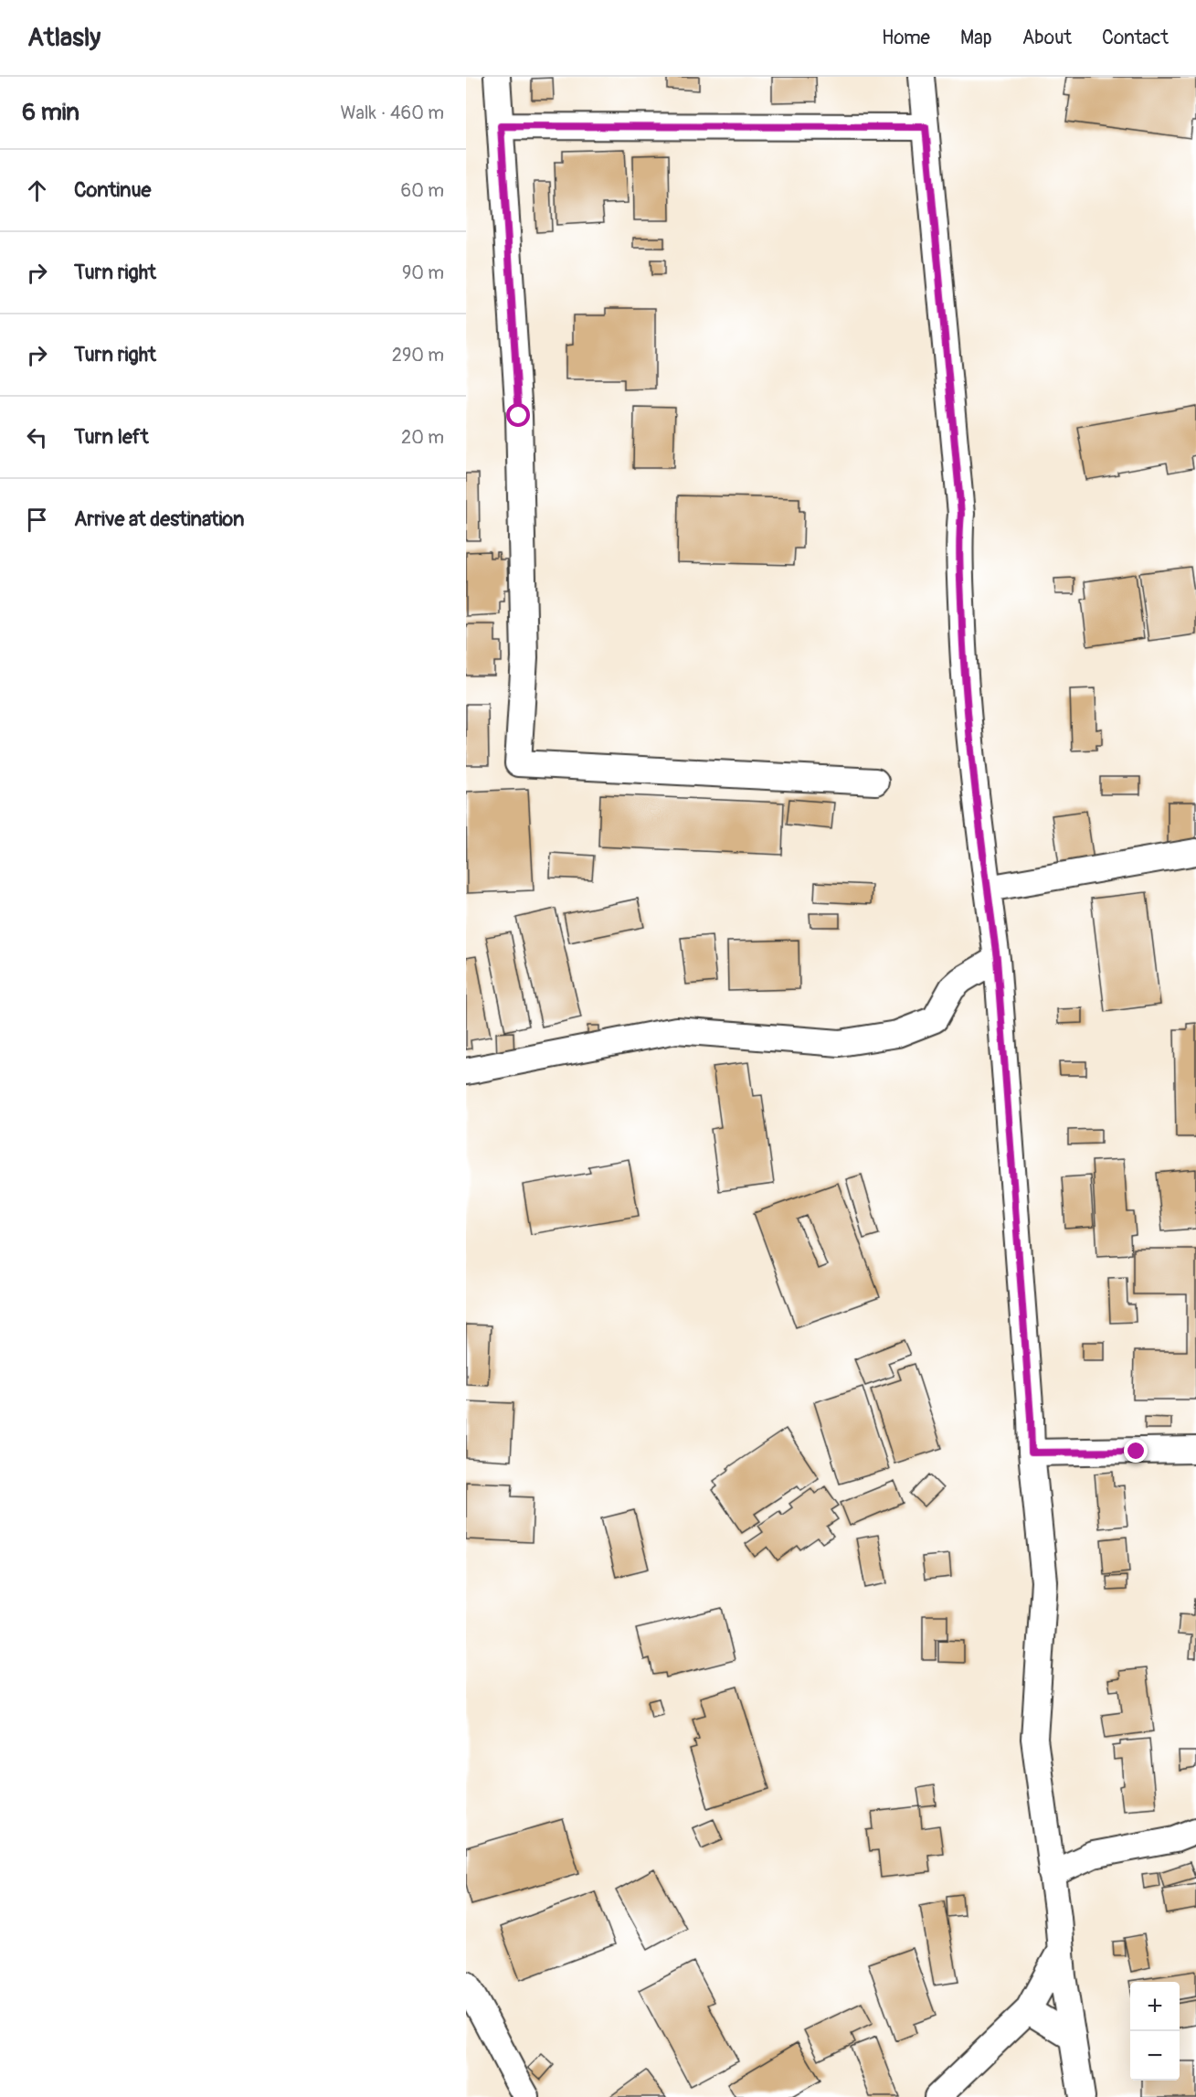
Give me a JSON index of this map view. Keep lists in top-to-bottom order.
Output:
{
  "page": {
    "header": "Atlasly",
    "nav": [
      "Home",
      "Map",
      "About",
      "Contact"
    ],
    "heading": ["6 min", "Walk · 460 m"],
    "list": [
      ["Continue", "60 m"],
      ["Turn right", "90 m"],
      ["Turn right", "290 m"],
      ["Turn left", "20 m"],
      "Arrive at destination"
    ],
    "map_buttons": ["+", "−"]
  }
}
